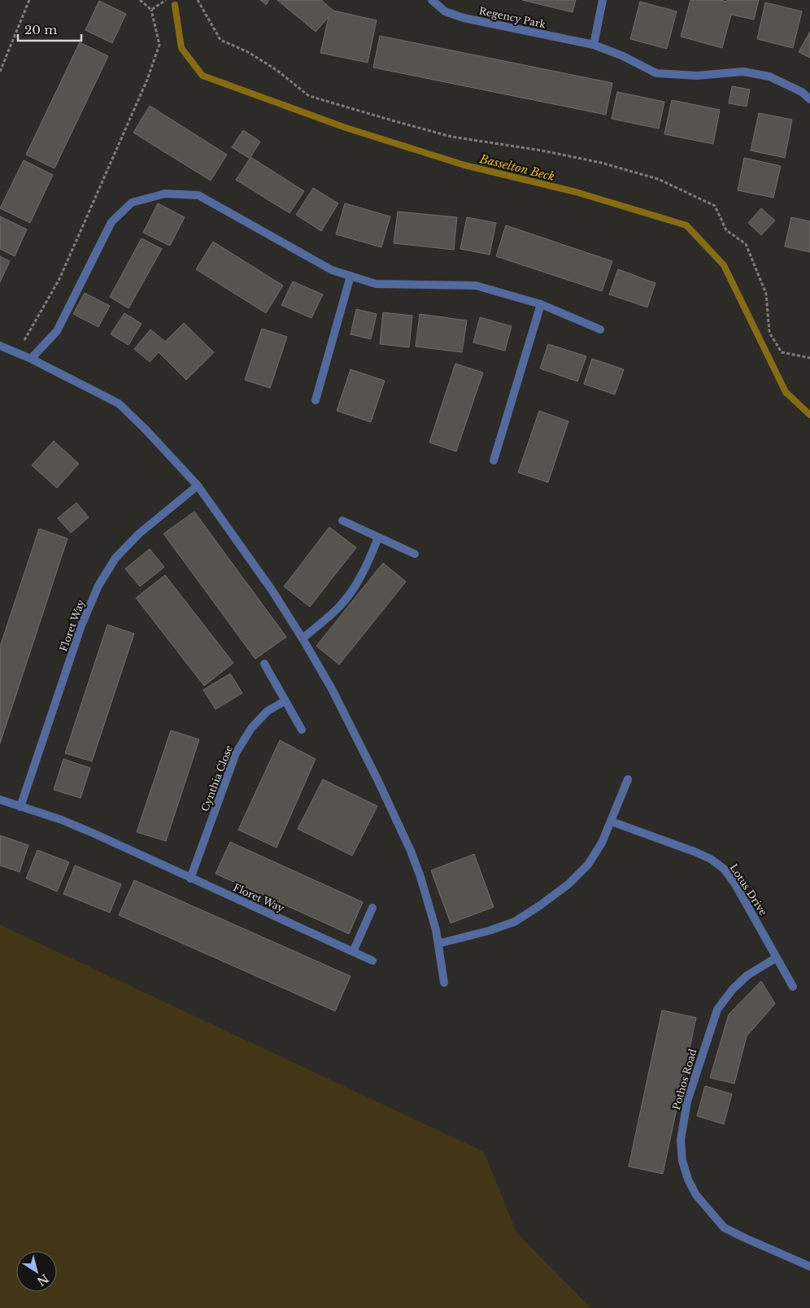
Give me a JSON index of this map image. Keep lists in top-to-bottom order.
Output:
{
  "streets": {
    "street": [
      "Regency Park",
      "Floret Way",
      "Cynthia Close",
      "Lotus Drive",
      "Pothos Road"
    ]
  },
  "crossings": [
    ["Floret Way", "Cynthia Close"],
    ["Lotus Drive", "Pothos Road"]
  ],
  "water": ["Basselton Beck"],
  "scale_bar": "20 m",
  "north": "bottom right"
}
